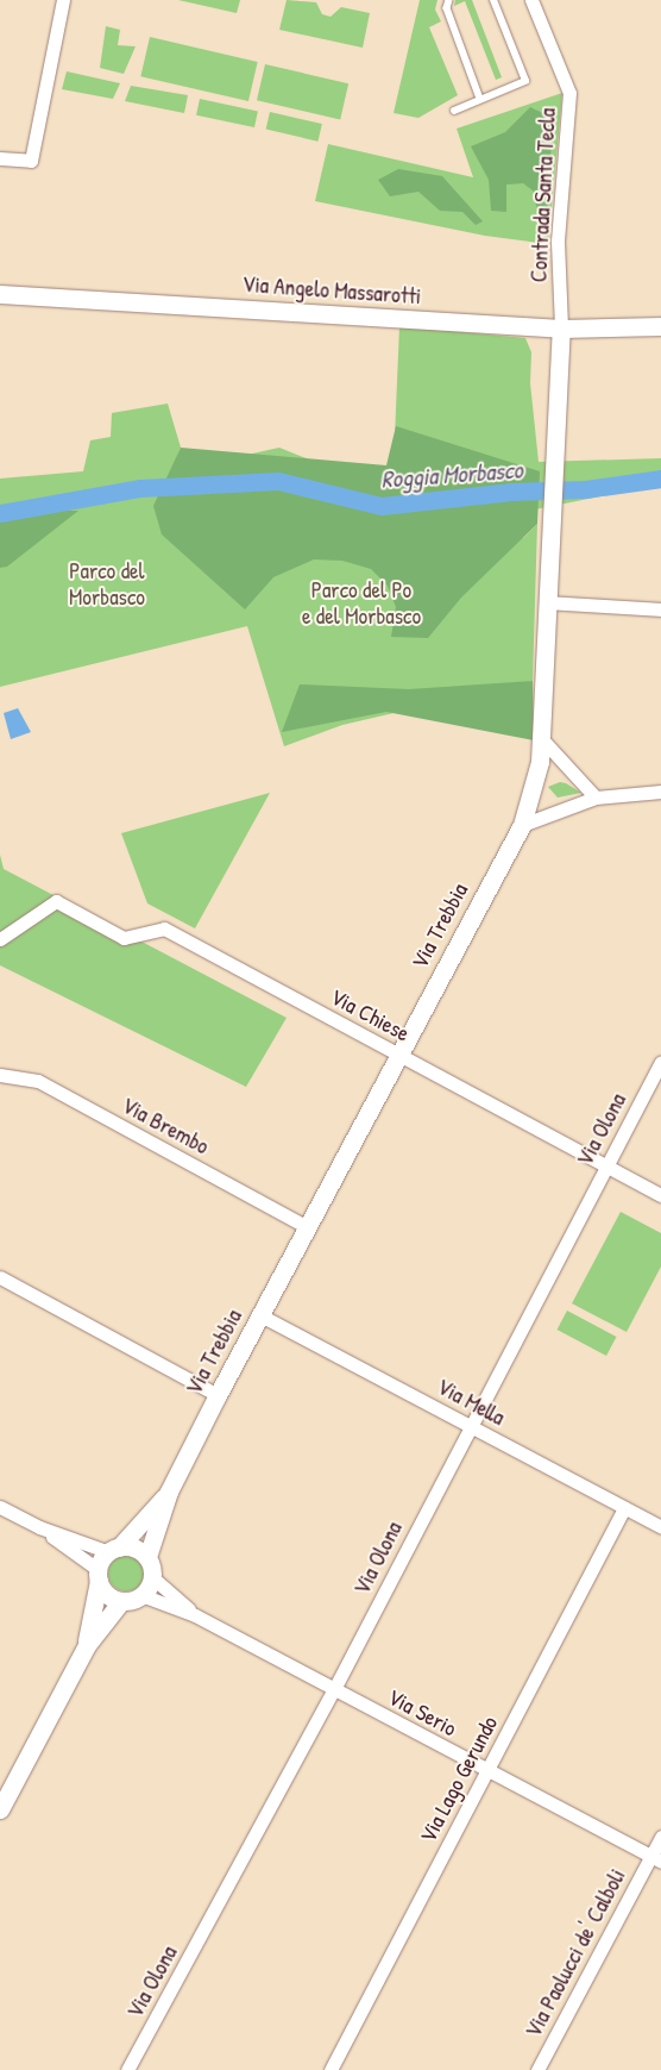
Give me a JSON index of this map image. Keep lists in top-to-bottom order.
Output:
{
  "streets": {
    "street": [
      "Contrada Santa Tecla",
      "Via Angelo Massarotti",
      "Via Trebbia",
      "Via Chiese",
      "Via Brembo",
      "Via Olona",
      "Via Mella",
      "Via Serio",
      "Via Lago Gerundo",
      "Via Paolucci de' Calboli"
    ]
  },
  "crossings": [
    ["Contrada Santa Tecla", "Via Angelo Massarotti"],
    ["Contrada Santa Tecla", "Via Trebbia"],
    ["Via Angelo Massarotti", "Via Trebbia"],
    ["Via Trebbia", "Via Chiese"],
    ["Via Trebbia", "Via Brembo"],
    ["Via Trebbia", "Via Mella"],
    ["Via Trebbia", "Via Serio"],
    ["Via Chiese", "Via Olona"],
    ["Via Olona", "Via Mella"],
    ["Via Olona", "Via Serio"],
    ["Via Mella", "Via Lago Gerundo"],
    ["Via Serio", "Via Lago Gerundo"],
    ["Via Serio", "Via Paolucci de' Calboli"]
  ],
  "water": ["Roggia Morbasco"],
  "parks": ["Parco del Morbasco", "Parco del Po e del Morbasco"]
}
